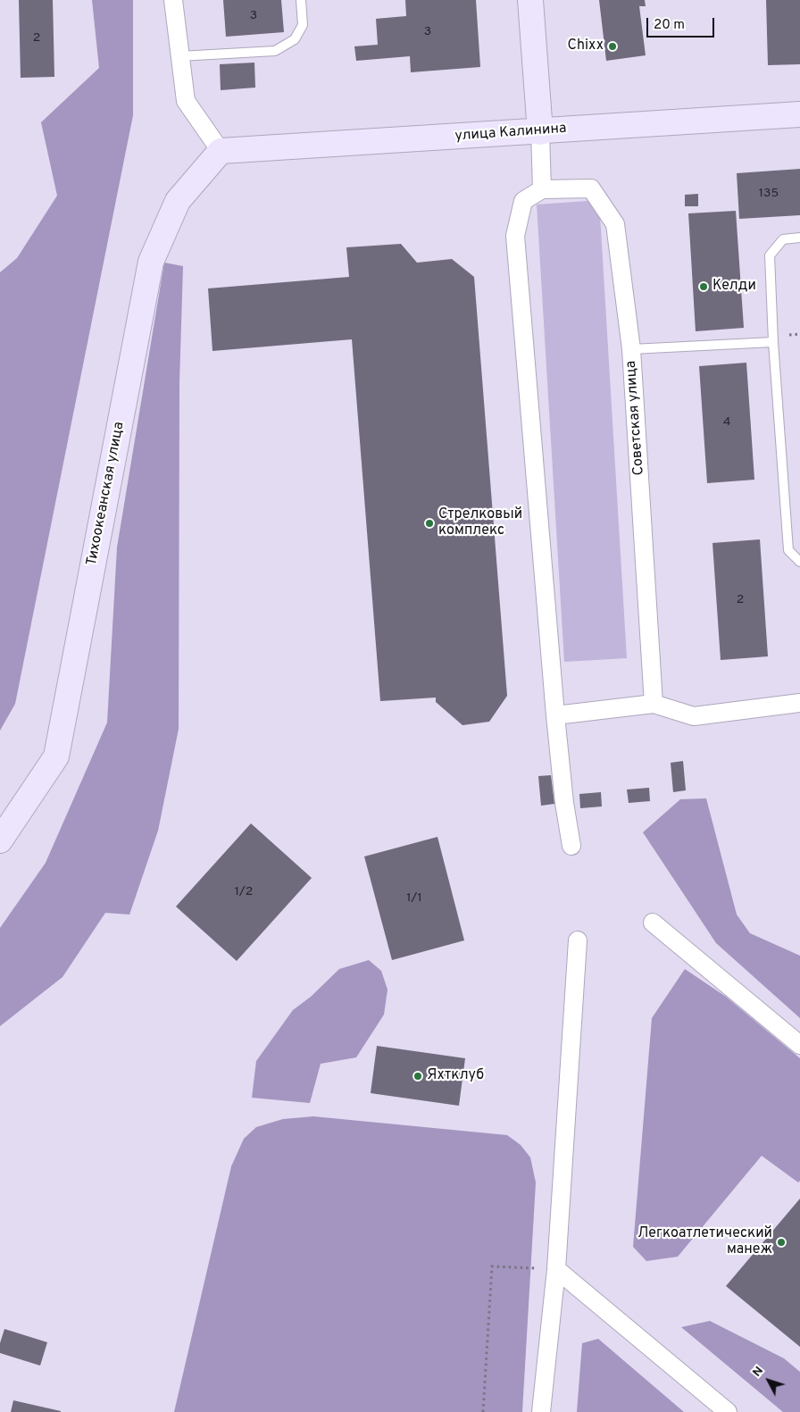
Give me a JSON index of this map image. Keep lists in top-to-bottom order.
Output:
{
  "streets": {
    "main road": ["улица Калинина", "Тихоокеанская улица"],
    "street": ["Советская улица"]
  },
  "crossings": [
    ["улица Калинина", "Тихоокеанская улица"]
  ],
  "places": [
    "Chixx",
    "Келди",
    "Стрелковый комплекс",
    "Яхтклуб",
    "Легкоатлетический манеж"
  ],
  "house_numbers": [
    "3",
    "3",
    "2",
    "135",
    "4",
    "2",
    "1/2",
    "1/1"
  ],
  "scale_bar": "20 m",
  "north": "top left"
}
